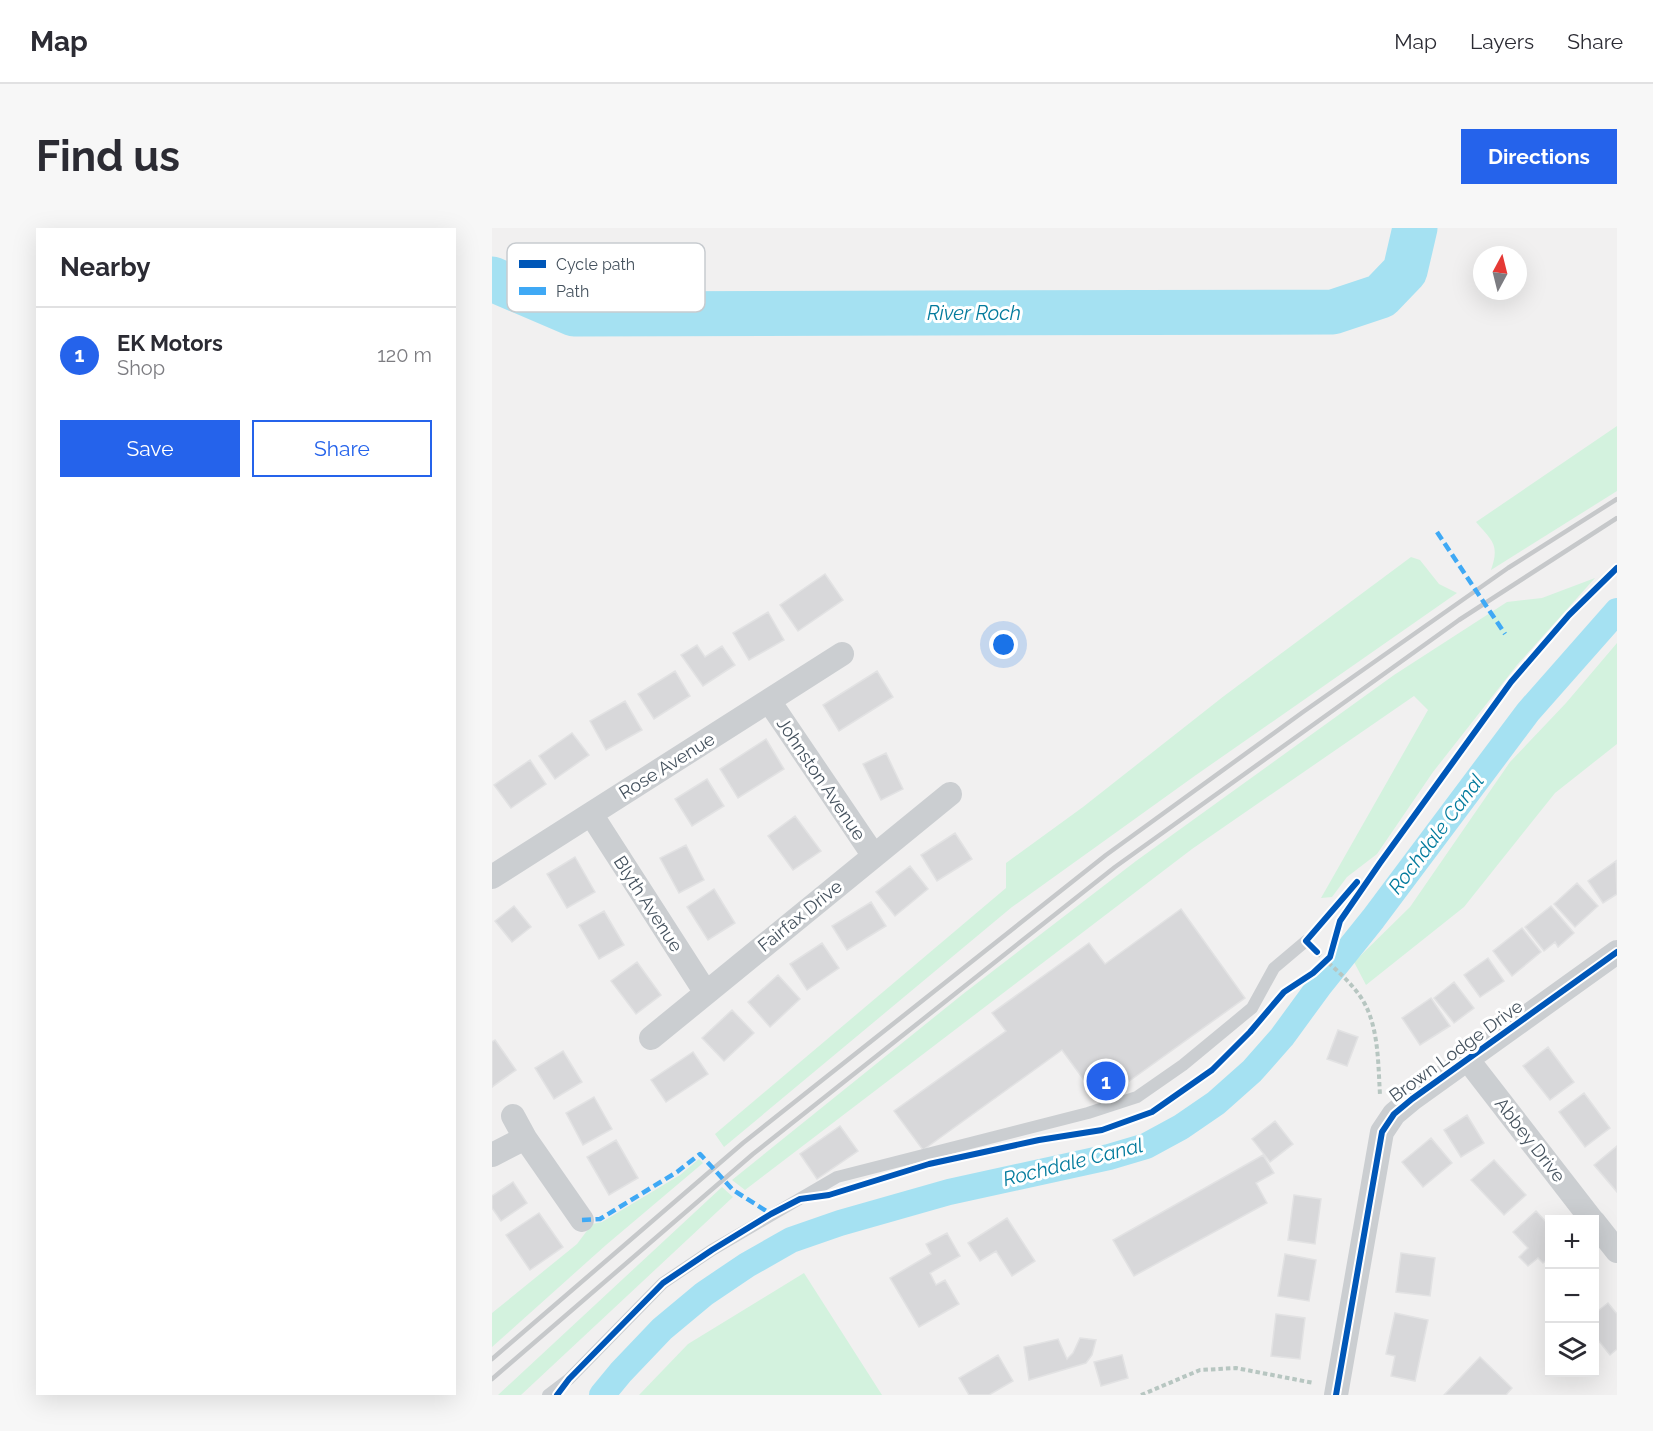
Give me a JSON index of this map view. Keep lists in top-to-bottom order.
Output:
{
  "streets": {
    "street": [
      "Rose Avenue",
      "Johnston Avenue",
      "Blyth Avenue",
      "Fairfax Drive",
      "Brown Lodge Drive",
      "Abbey Drive"
    ]
  },
  "crossings": [
    ["Rose Avenue", "Johnston Avenue"],
    ["Rose Avenue", "Blyth Avenue"],
    ["Johnston Avenue", "Fairfax Drive"],
    ["Blyth Avenue", "Fairfax Drive"],
    ["Brown Lodge Drive", "Abbey Drive"]
  ],
  "water": ["River Roch", "Rochdale Canal"],
  "legend": ["Cycle path", "Path"],
  "north": "top",
  "page": {
    "header": "Map",
    "nav": ["Map", "Layers", "Share"],
    "buttons": [
      "Directions",
      ["Save", "Share"]
    ],
    "title": "Find us",
    "heading": "Nearby",
    "list": [
      {
        "mark": "1",
        "name": "EK Motors",
        "note": "Shop",
        "value": "120 m"
      }
    ],
    "pins": "1",
    "map_buttons": ["+", "−"]
  }
}
